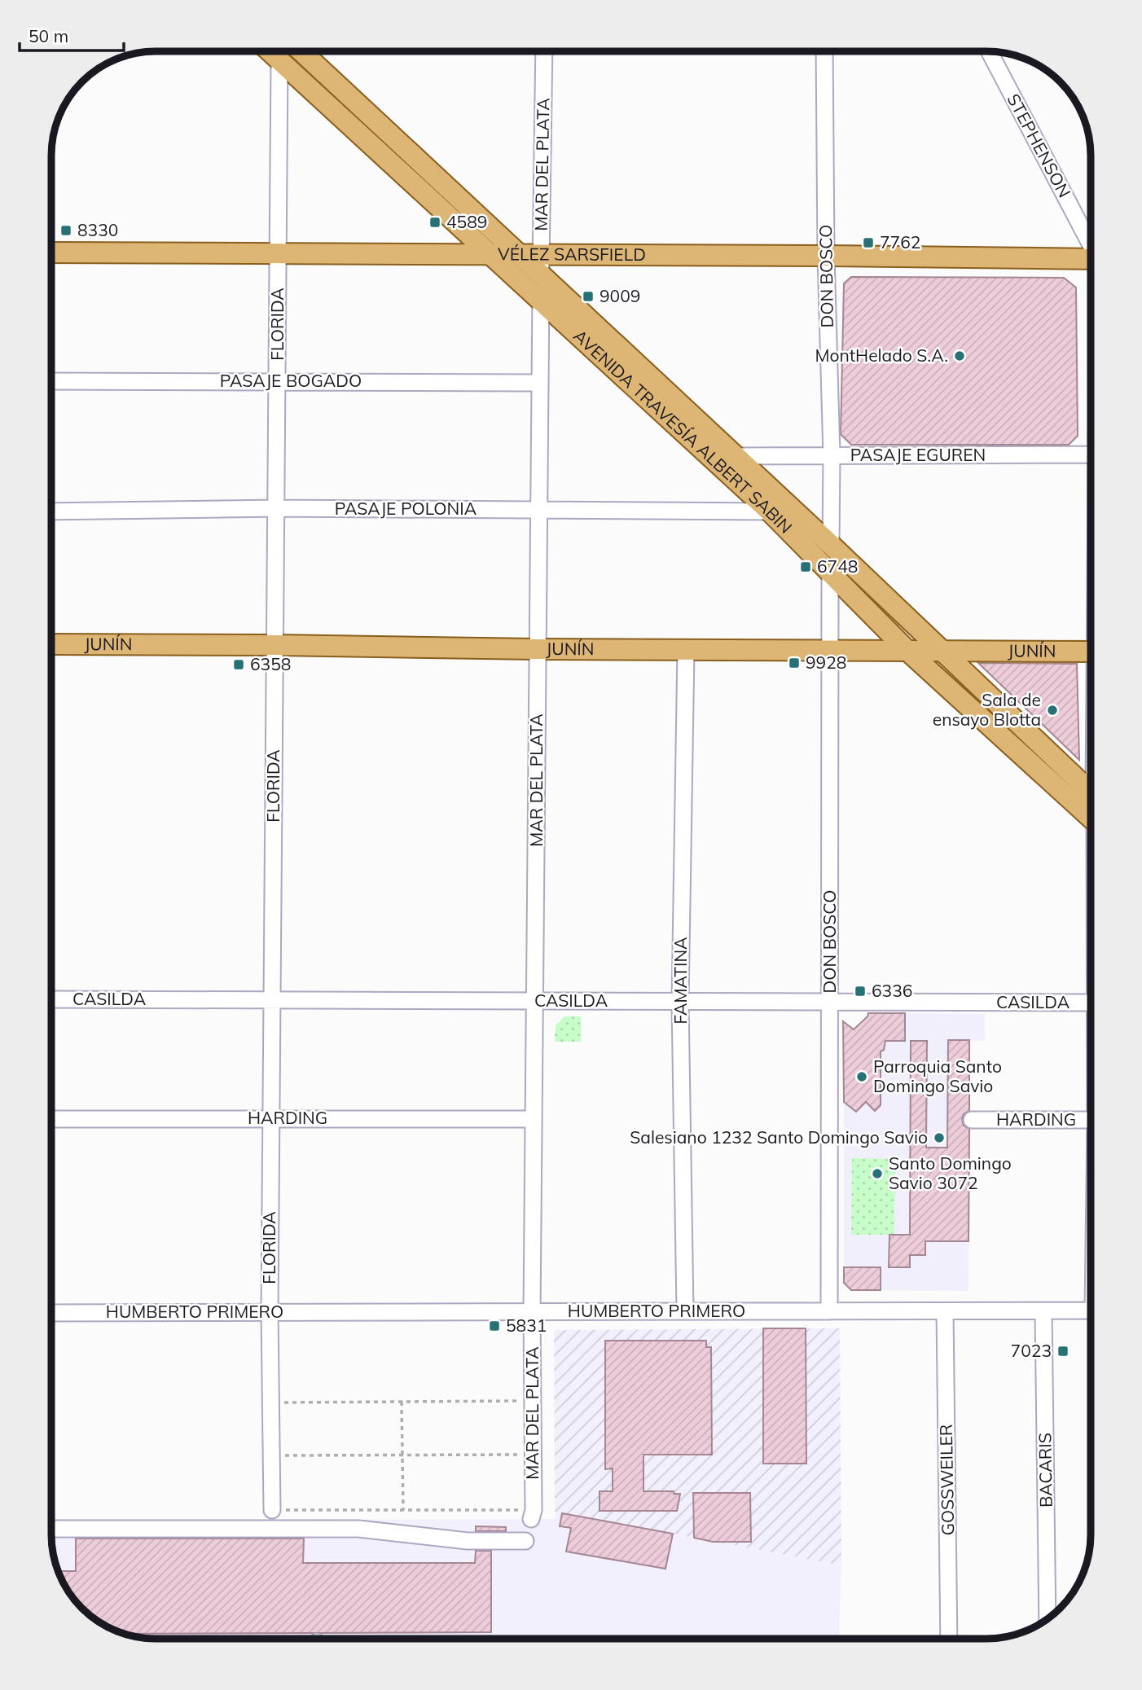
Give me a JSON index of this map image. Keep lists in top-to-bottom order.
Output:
{
  "streets": {
    "main road": ["VÉLEZ SARSFIELD", "AVENIDA TRAVESÍA ALBERT SABIN", "JUNÍN"],
    "street": [
      "STEPHENSON",
      "MAR DEL PLATA",
      "DON BOSCO",
      "FLORIDA",
      "PASAJE BOGADO",
      "PASAJE EGUREN",
      "PASAJE POLONIA",
      "FAMATINA",
      "CASILDA",
      "HARDING",
      "HUMBERTO PRIMERO",
      "BACARIS",
      "GOSSWEILER"
    ]
  },
  "crossings": [
    ["MAR DEL PLATA", "VÉLEZ SARSFIELD"],
    ["MAR DEL PLATA", "PASAJE BOGADO"],
    ["MAR DEL PLATA", "AVENIDA TRAVESÍA ALBERT SABIN"],
    ["MAR DEL PLATA", "PASAJE POLONIA"],
    ["MAR DEL PLATA", "JUNÍN"],
    ["MAR DEL PLATA", "CASILDA"],
    ["MAR DEL PLATA", "HARDING"],
    ["MAR DEL PLATA", "HUMBERTO PRIMERO"],
    ["VÉLEZ SARSFIELD", "DON BOSCO"],
    ["VÉLEZ SARSFIELD", "FLORIDA"],
    ["VÉLEZ SARSFIELD", "AVENIDA TRAVESÍA ALBERT SABIN"],
    ["DON BOSCO", "AVENIDA TRAVESÍA ALBERT SABIN"],
    ["DON BOSCO", "PASAJE EGUREN"],
    ["DON BOSCO", "JUNÍN"],
    ["DON BOSCO", "CASILDA"],
    ["DON BOSCO", "HUMBERTO PRIMERO"],
    ["FLORIDA", "PASAJE BOGADO"],
    ["FLORIDA", "AVENIDA TRAVESÍA ALBERT SABIN"],
    ["FLORIDA", "PASAJE POLONIA"],
    ["FLORIDA", "JUNÍN"],
    ["FLORIDA", "CASILDA"],
    ["FLORIDA", "HARDING"],
    ["FLORIDA", "HUMBERTO PRIMERO"],
    ["AVENIDA TRAVESÍA ALBERT SABIN", "PASAJE EGUREN"],
    ["AVENIDA TRAVESÍA ALBERT SABIN", "PASAJE POLONIA"],
    ["AVENIDA TRAVESÍA ALBERT SABIN", "JUNÍN"],
    ["JUNÍN", "FAMATINA"],
    ["FAMATINA", "CASILDA"],
    ["FAMATINA", "HUMBERTO PRIMERO"],
    ["HUMBERTO PRIMERO", "BACARIS"],
    ["HUMBERTO PRIMERO", "GOSSWEILER"]
  ],
  "places": {
    "transit": [
      "4589",
      "8330",
      "7762",
      "9009",
      "6748",
      "9928",
      "6358",
      "6336",
      "5831",
      "7023"
    ],
    "other": [
      "MontHelado S.A.",
      "Sala de ensayo Blotta",
      "Parroquia Santo Domingo Savio",
      "Salesiano 1232 Santo Domingo Savio",
      "Santo Domingo Savio 3072"
    ]
  },
  "scale_bar": "50 m"
}
